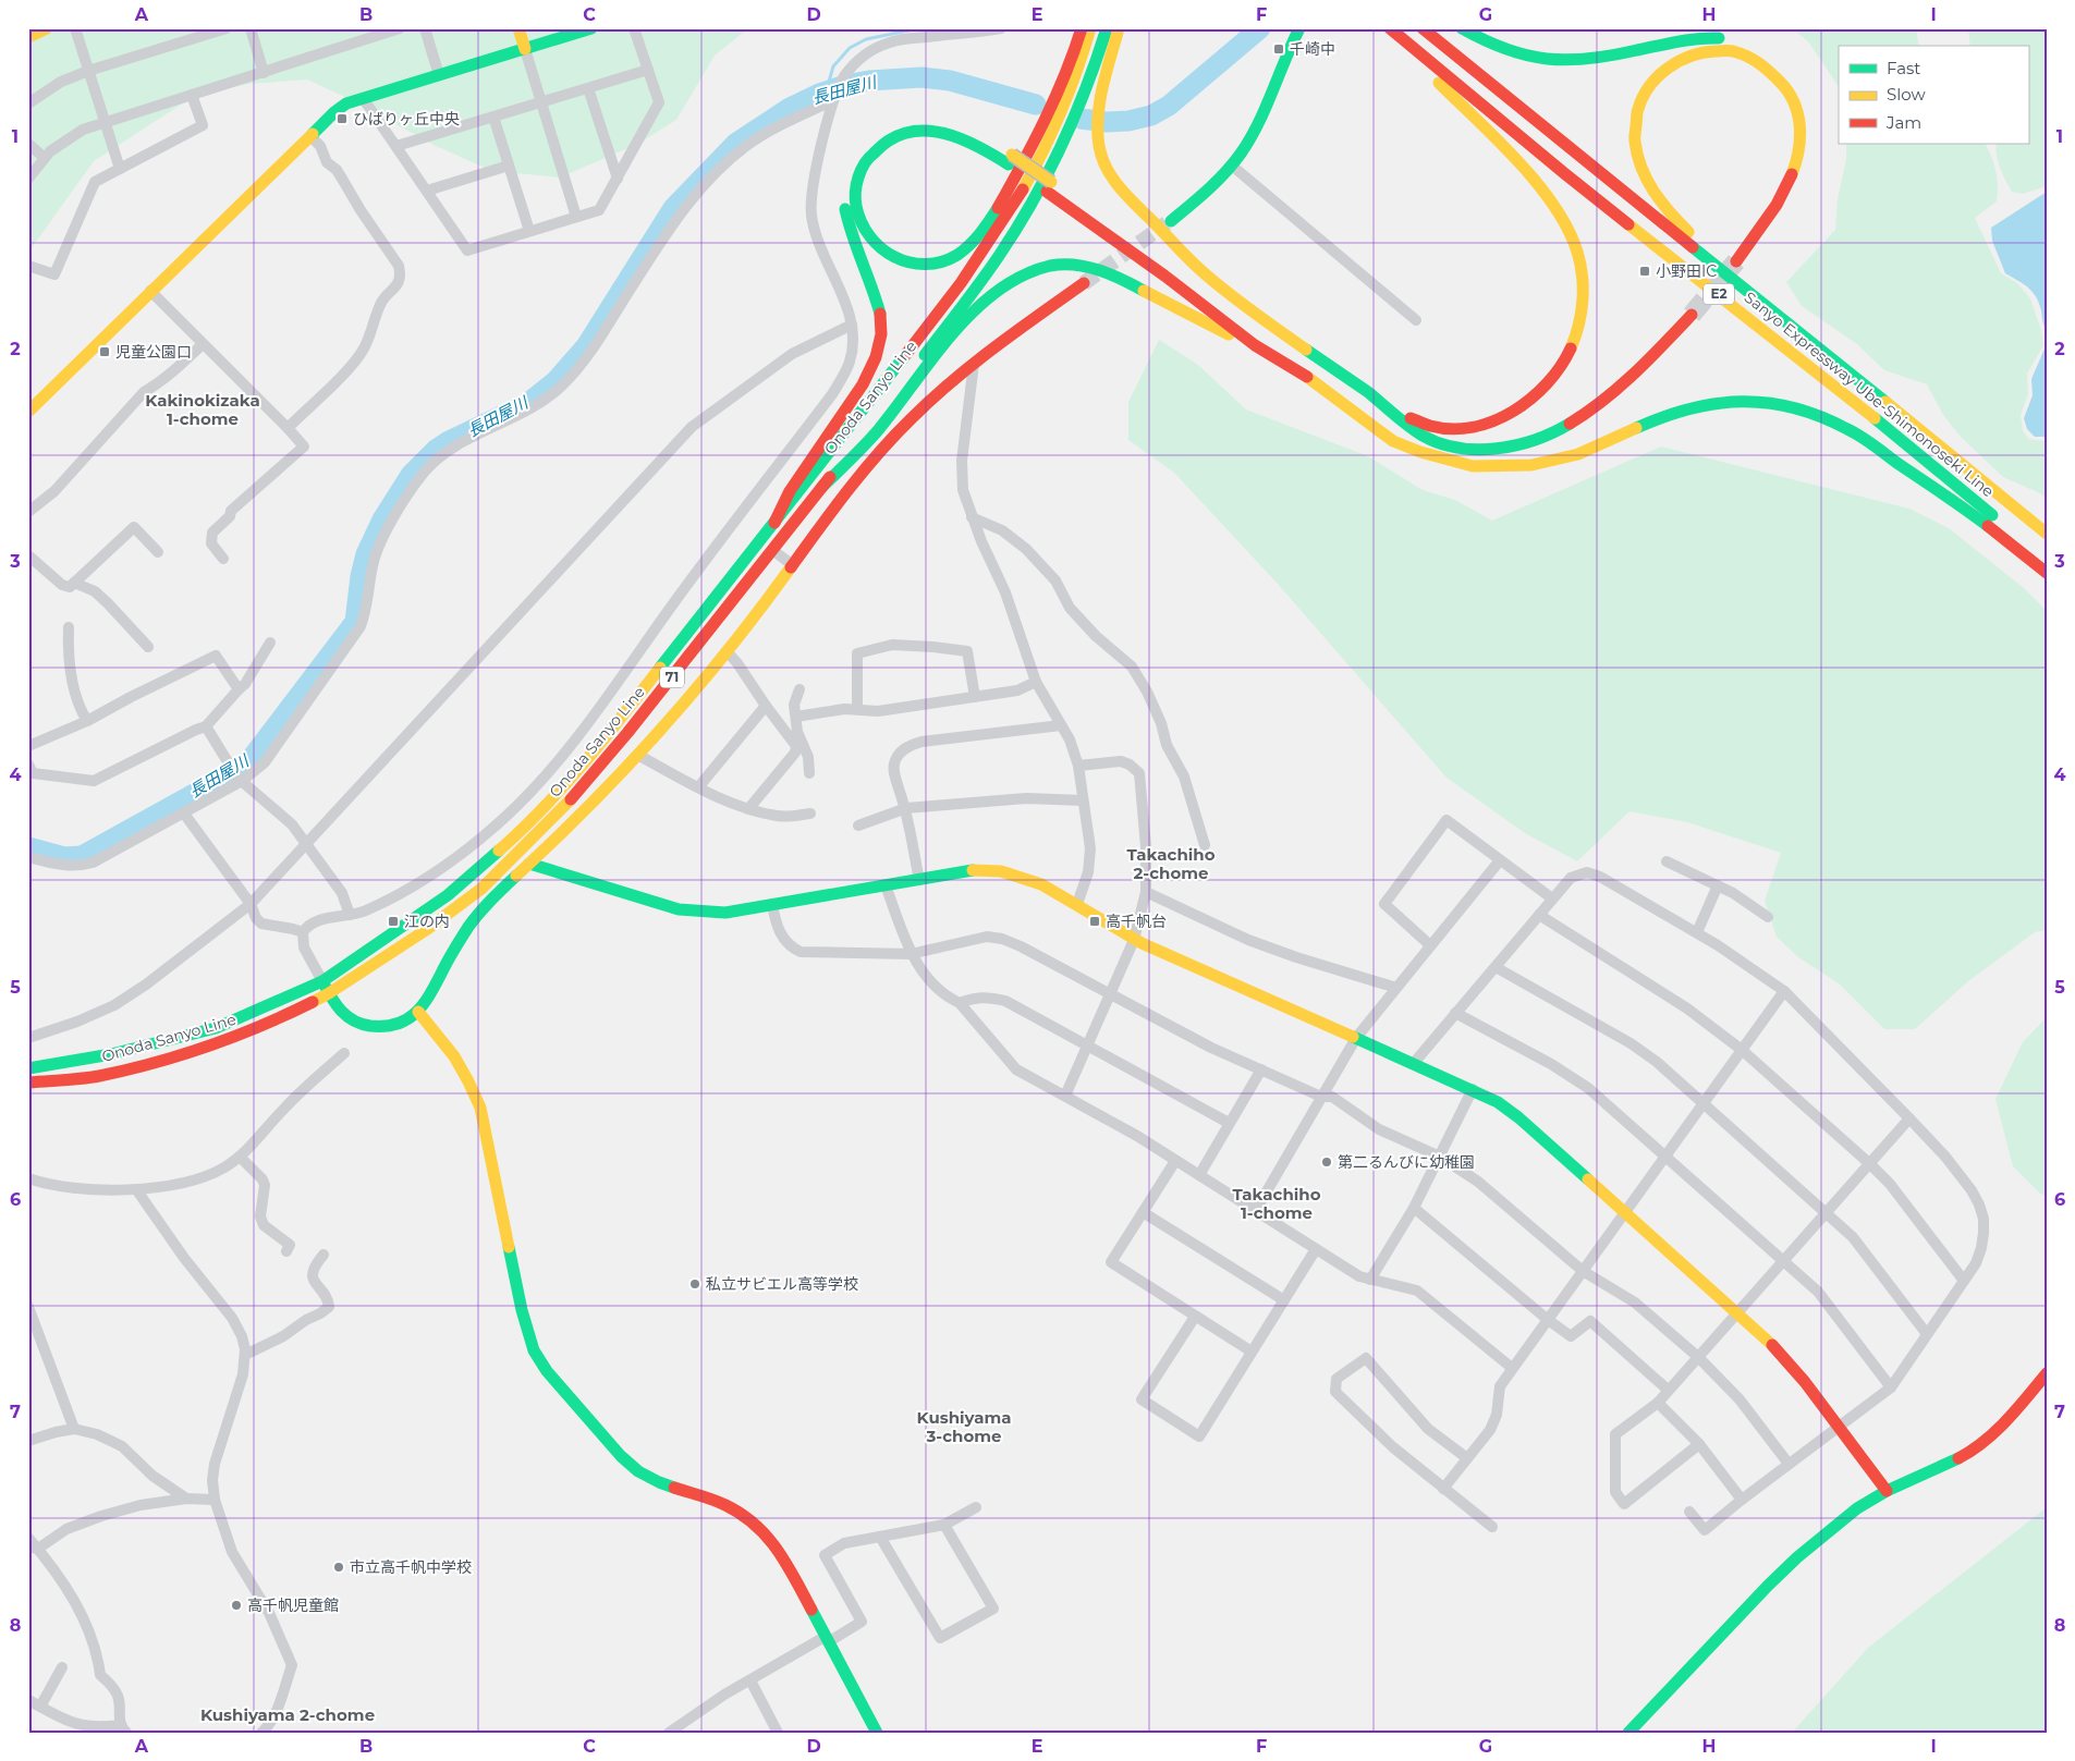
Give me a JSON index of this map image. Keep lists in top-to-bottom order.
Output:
{
  "streets": {
    "main road": [
      "E2",
      "Sanyo Expressway Ube-Shimonoseki Line",
      "Onoda Sanyo Line",
      "71"
    ]
  },
  "districts": [
    "Kakinokizaka 1-chome",
    "Takachiho 2-chome",
    "Takachiho 1-chome",
    "Kushiyama 3-chome",
    "Kushiyama 2-chome"
  ],
  "water": ["長田屋川"],
  "places": {
    "transit": [
      "千崎中",
      "ひばりヶ丘中央",
      "小野田IC",
      "児童公園口",
      "江の内",
      "高千帆台"
    ],
    "other": [
      "第二るんびに幼稚園",
      "私立サビエル高等学校",
      "市立高千帆中学校",
      "高千帆児童館"
    ]
  },
  "legend": ["Fast", "Slow", "Jam"],
  "grid": {
    "columns": [
      "A",
      "B",
      "C",
      "D",
      "E",
      "F",
      "G",
      "H",
      "I"
    ],
    "rows": [
      "1",
      "2",
      "3",
      "4",
      "5",
      "6",
      "7",
      "8"
    ]
  }
}
